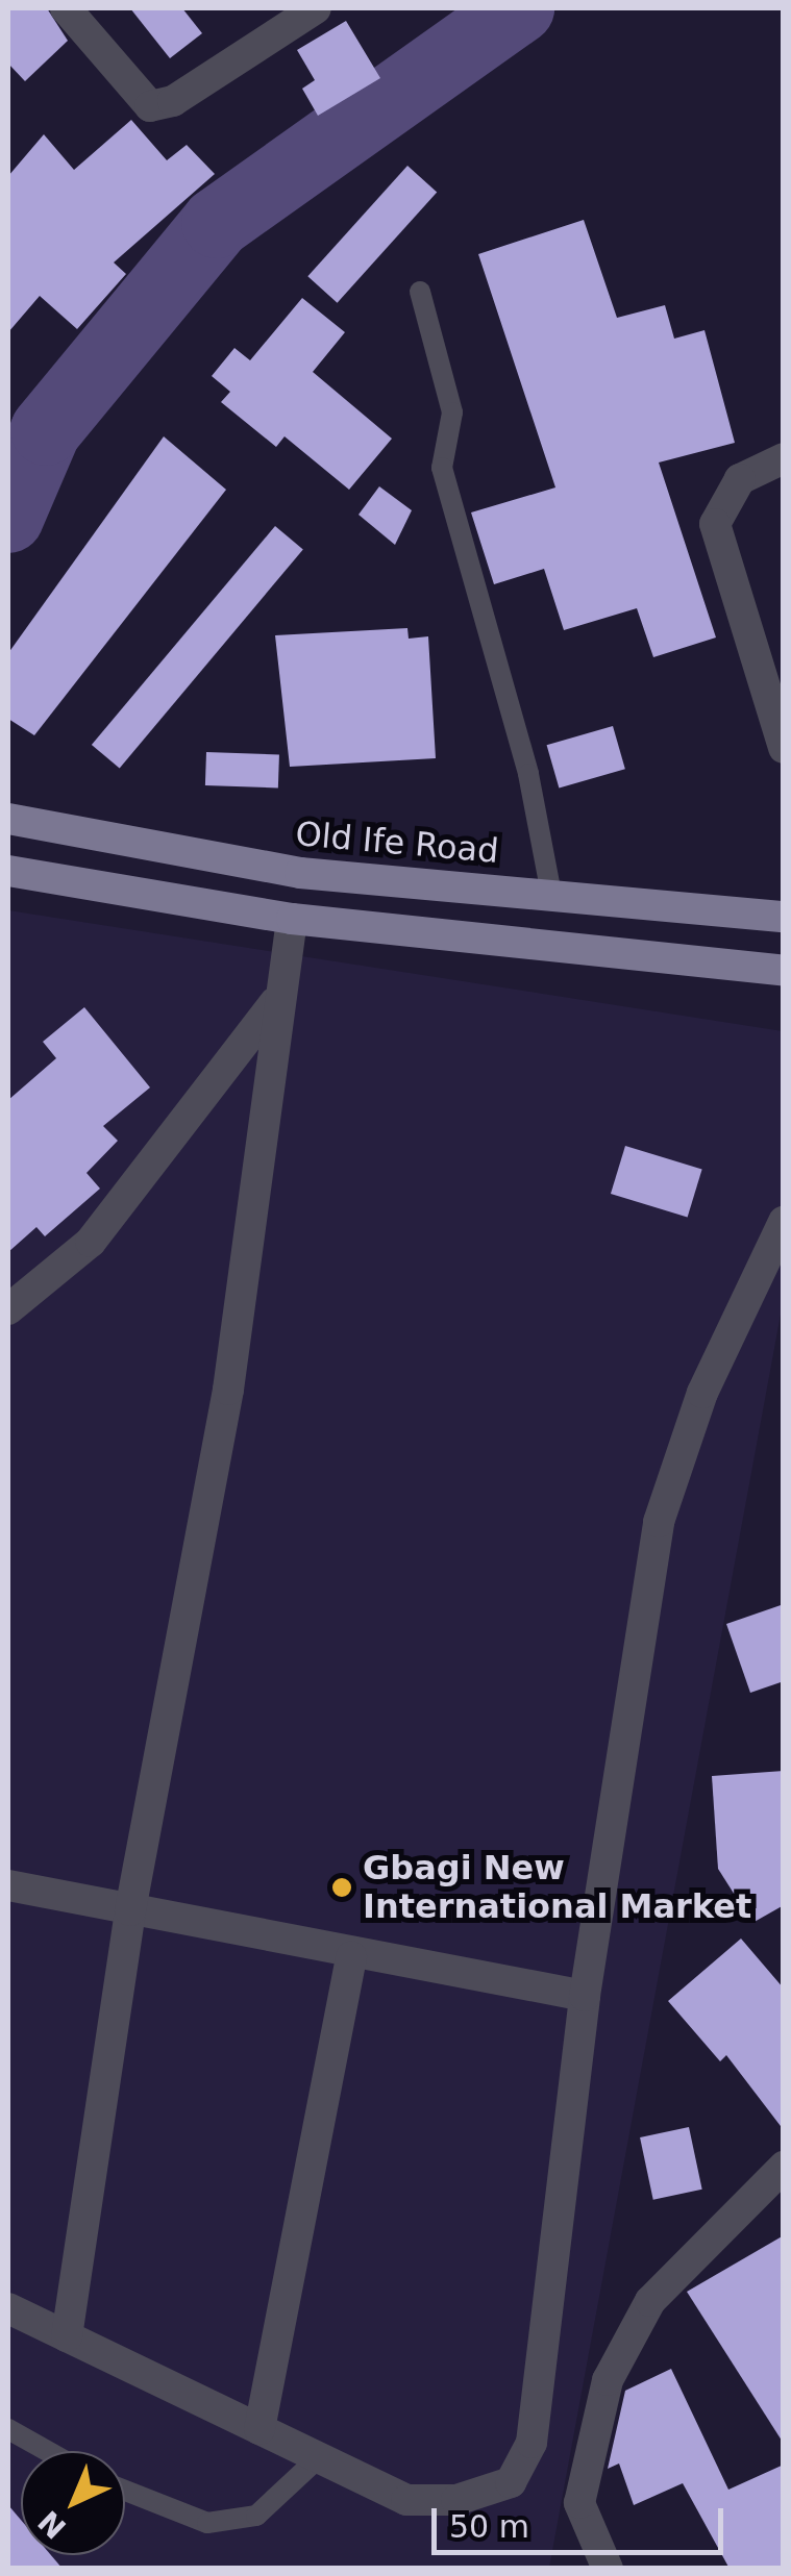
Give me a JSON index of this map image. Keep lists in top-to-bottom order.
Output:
{
  "streets": {
    "main road": ["Old Ife Road"]
  },
  "places": ["Gbagi New International Market"],
  "scale_bar": "50 m",
  "north": "bottom left"
}
